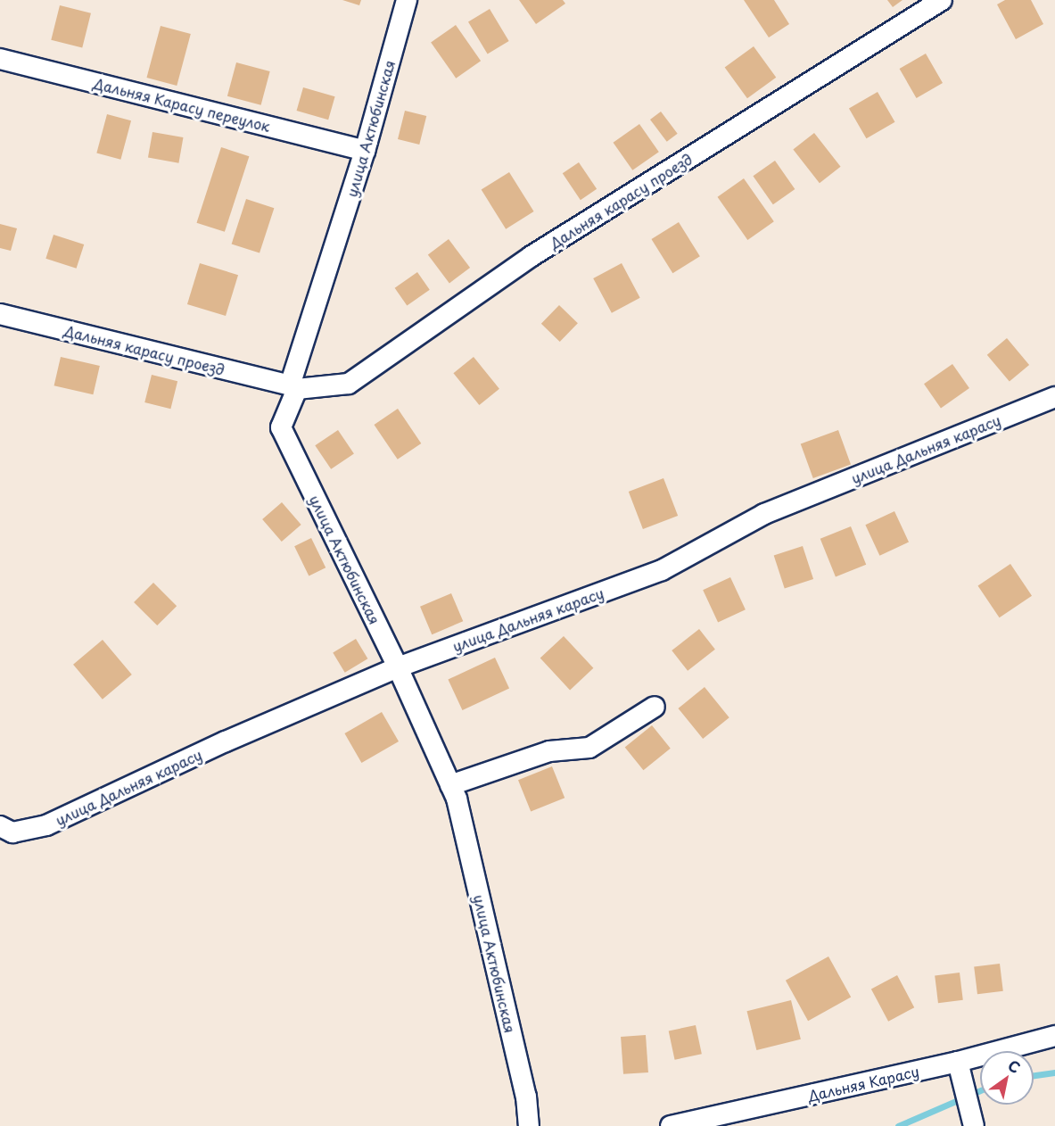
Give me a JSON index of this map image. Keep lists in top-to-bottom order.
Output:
{
  "streets": {
    "street": [
      "Дальняя Карасу переулок",
      "улица Актюбинская",
      "Дальняя карасу проезд",
      "улица Дальняя карасу",
      "Дальняя Карасу"
    ]
  },
  "crossings": [
    ["Дальняя Карасу переулок", "улица Актюбинская"],
    ["улица Актюбинская", "Дальняя карасу проезд"],
    ["улица Актюбинская", "улица Дальняя карасу"]
  ],
  "north": "top right"
}
